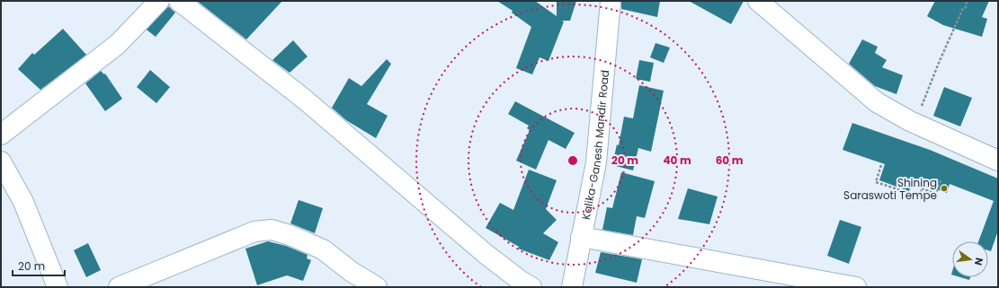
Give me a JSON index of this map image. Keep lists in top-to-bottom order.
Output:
{
  "streets": {
    "street": ["Kalika-Ganesh Mandir Road"]
  },
  "places": ["Shining Saraswoti Tempe"],
  "scale_bar": "20 m",
  "north": "right",
  "rings": ["20 m", "40 m", "60 m"]
}
